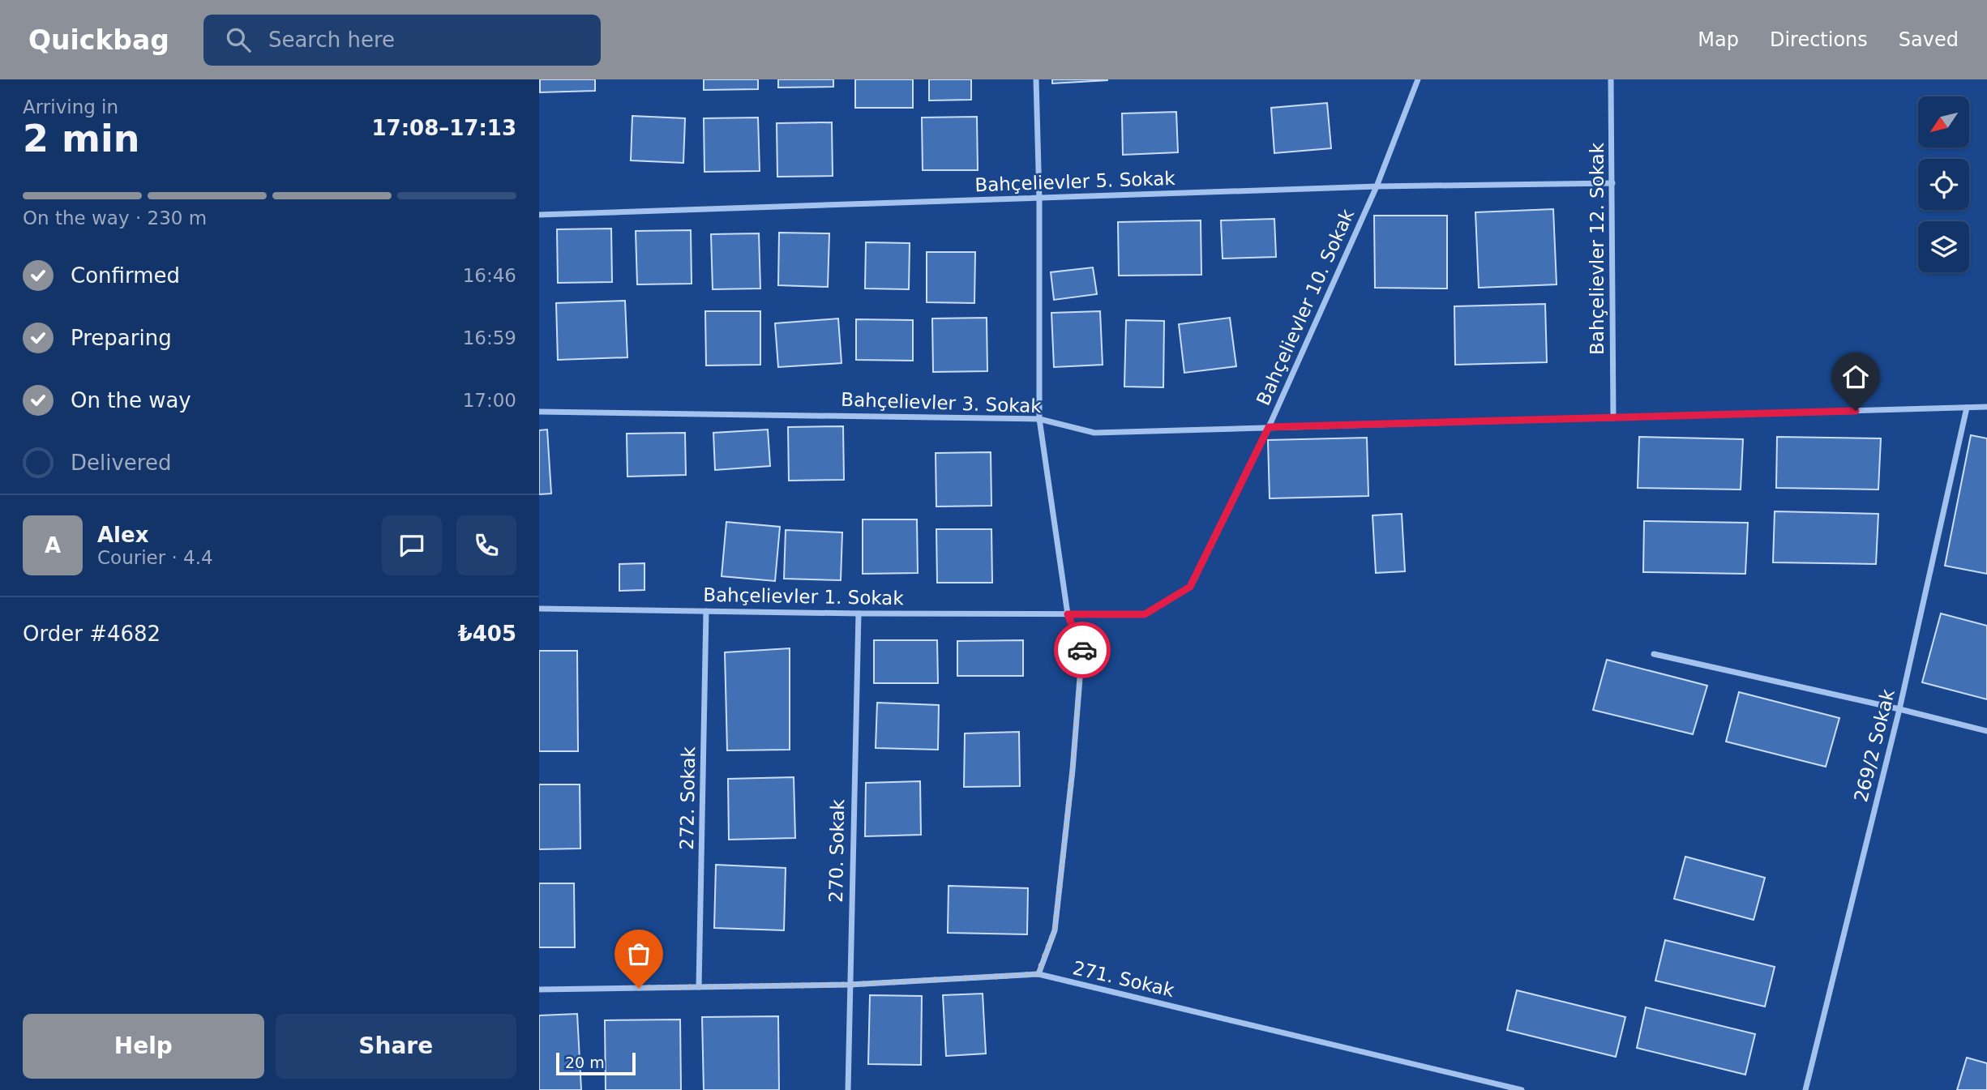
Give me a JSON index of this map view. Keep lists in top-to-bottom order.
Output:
{
  "streets": {
    "street": [
      "Bahçelievler 5. Sokak",
      "Bahçelievler 12. Sokak",
      "Bahçelievler 10. Sokak",
      "Bahçelievler 3. Sokak",
      "Bahçelievler 1. Sokak",
      "269/2 Sokak",
      "272. Sokak",
      "270. Sokak",
      "271. Sokak"
    ]
  },
  "crossings": [
    ["Bahçelievler 5. Sokak", "Bahçelievler 12. Sokak"],
    ["Bahçelievler 5. Sokak", "Bahçelievler 10. Sokak"],
    ["Bahçelievler 12. Sokak", "Bahçelievler 3. Sokak"],
    ["Bahçelievler 10. Sokak", "Bahçelievler 3. Sokak"],
    ["Bahçelievler 10. Sokak", "Bahçelievler 1. Sokak"],
    ["Bahçelievler 3. Sokak", "269/2 Sokak"],
    ["Bahçelievler 1. Sokak", "272. Sokak"],
    ["Bahçelievler 1. Sokak", "270. Sokak"],
    ["272. Sokak", "271. Sokak"],
    ["270. Sokak", "271. Sokak"]
  ],
  "scale_bar": "20 m",
  "north": "bottom left",
  "page": {
    "header": "Quickbag",
    "search": "Search here",
    "nav": ["Map", "Directions", "Saved"],
    "heading": ["2 min", "Arriving in", "17:08–17:13"],
    "panel": [
      "Alex",
      "Courier · 4.4",
      "Order #4682",
      "₺405"
    ],
    "bar": "On the way · 230 m",
    "list": [
      ["Confirmed", "16:46"],
      ["Preparing", "16:59"],
      ["On the way", "17:00"],
      "Delivered"
    ],
    "round": "A",
    "buttons": ["Help", "Share"],
    "scale": "20 m"
  }
}
